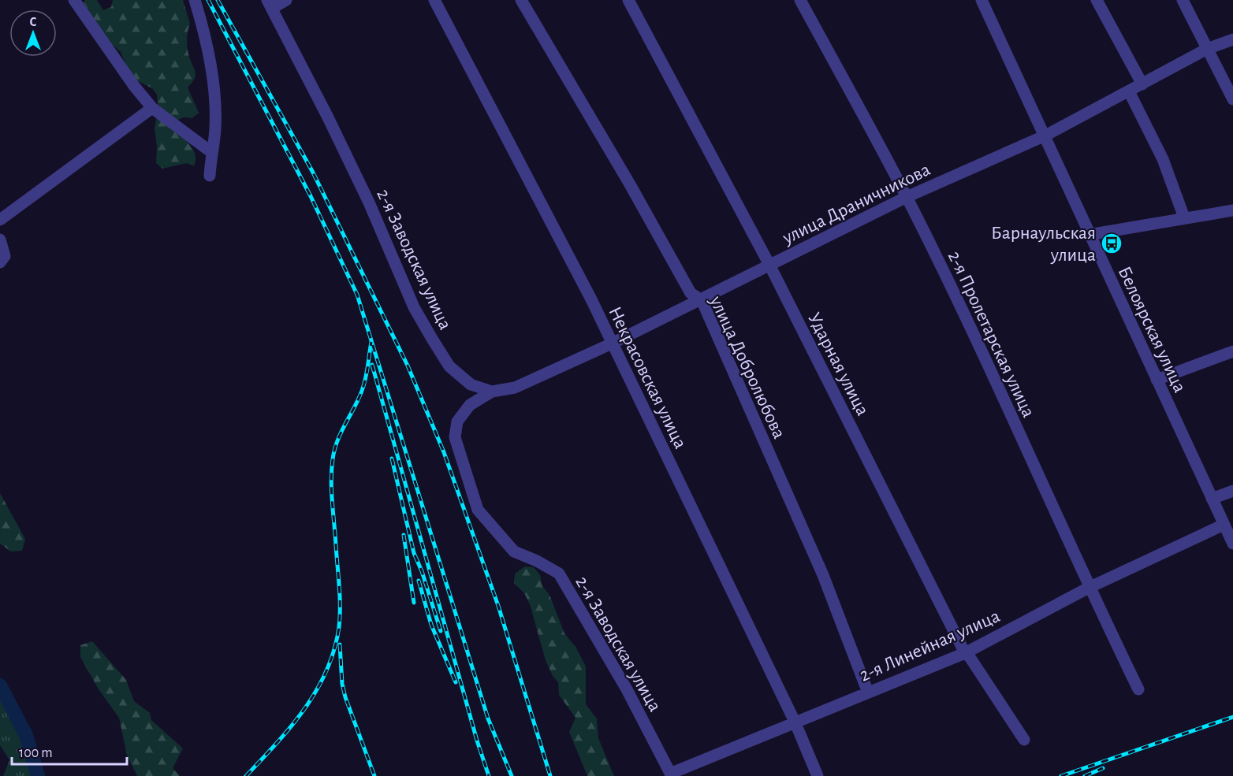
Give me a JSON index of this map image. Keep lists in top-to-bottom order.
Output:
{
  "streets": {
    "street": [
      "улица Драничникова",
      "2-я Заводская улица",
      "Белоярская улица",
      "2-я Пролетарская улица",
      "Ударная улица",
      "улица Добролюбова",
      "Некрасовская улица",
      "2-я Линейная улица"
    ]
  },
  "crossings": [
    ["улица Драничникова", "2-я Заводская улица"],
    ["улица Драничникова", "Белоярская улица"],
    ["улица Драничникова", "2-я Пролетарская улица"],
    ["улица Драничникова", "Ударная улица"],
    ["улица Драничникова", "улица Добролюбова"],
    ["улица Драничникова", "Некрасовская улица"],
    ["2-я Заводская улица", "2-я Линейная улица"],
    ["Белоярская улица", "2-я Линейная улица"],
    ["2-я Пролетарская улица", "2-я Линейная улица"],
    ["Ударная улица", "2-я Линейная улица"],
    ["улица Добролюбова", "2-я Линейная улица"],
    ["Некрасовская улица", "2-я Линейная улица"]
  ],
  "places": {
    "bus stop": ["Барнаульская улица"]
  },
  "scale_bar": "100 m",
  "north": "top"
}
